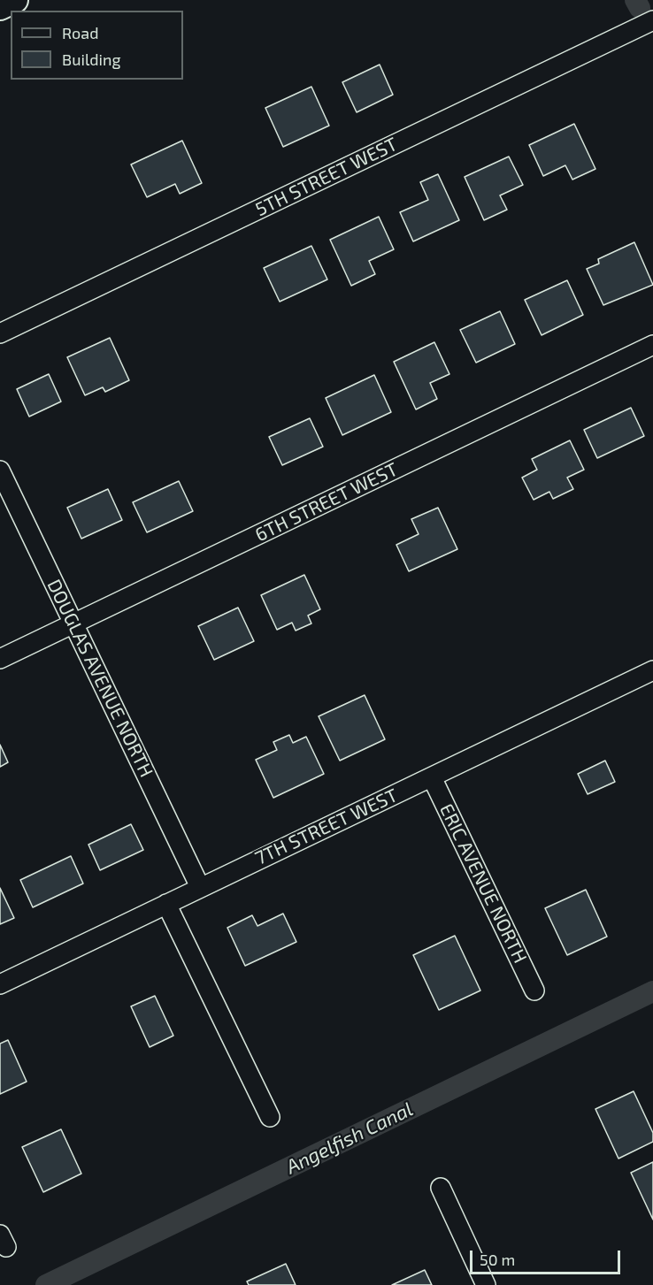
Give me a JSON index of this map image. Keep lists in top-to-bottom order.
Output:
{
  "streets": {
    "street": [
      "5TH STREET WEST",
      "6TH STREET WEST",
      "DOUGLAS AVENUE NORTH",
      "7TH STREET WEST",
      "ERIC AVENUE NORTH"
    ]
  },
  "crossings": [
    ["6TH STREET WEST", "DOUGLAS AVENUE NORTH"],
    ["DOUGLAS AVENUE NORTH", "7TH STREET WEST"],
    ["7TH STREET WEST", "ERIC AVENUE NORTH"]
  ],
  "water": ["Angelfish Canal"],
  "legend": ["Road", "Building"],
  "scale_bar": "50 m"
}
